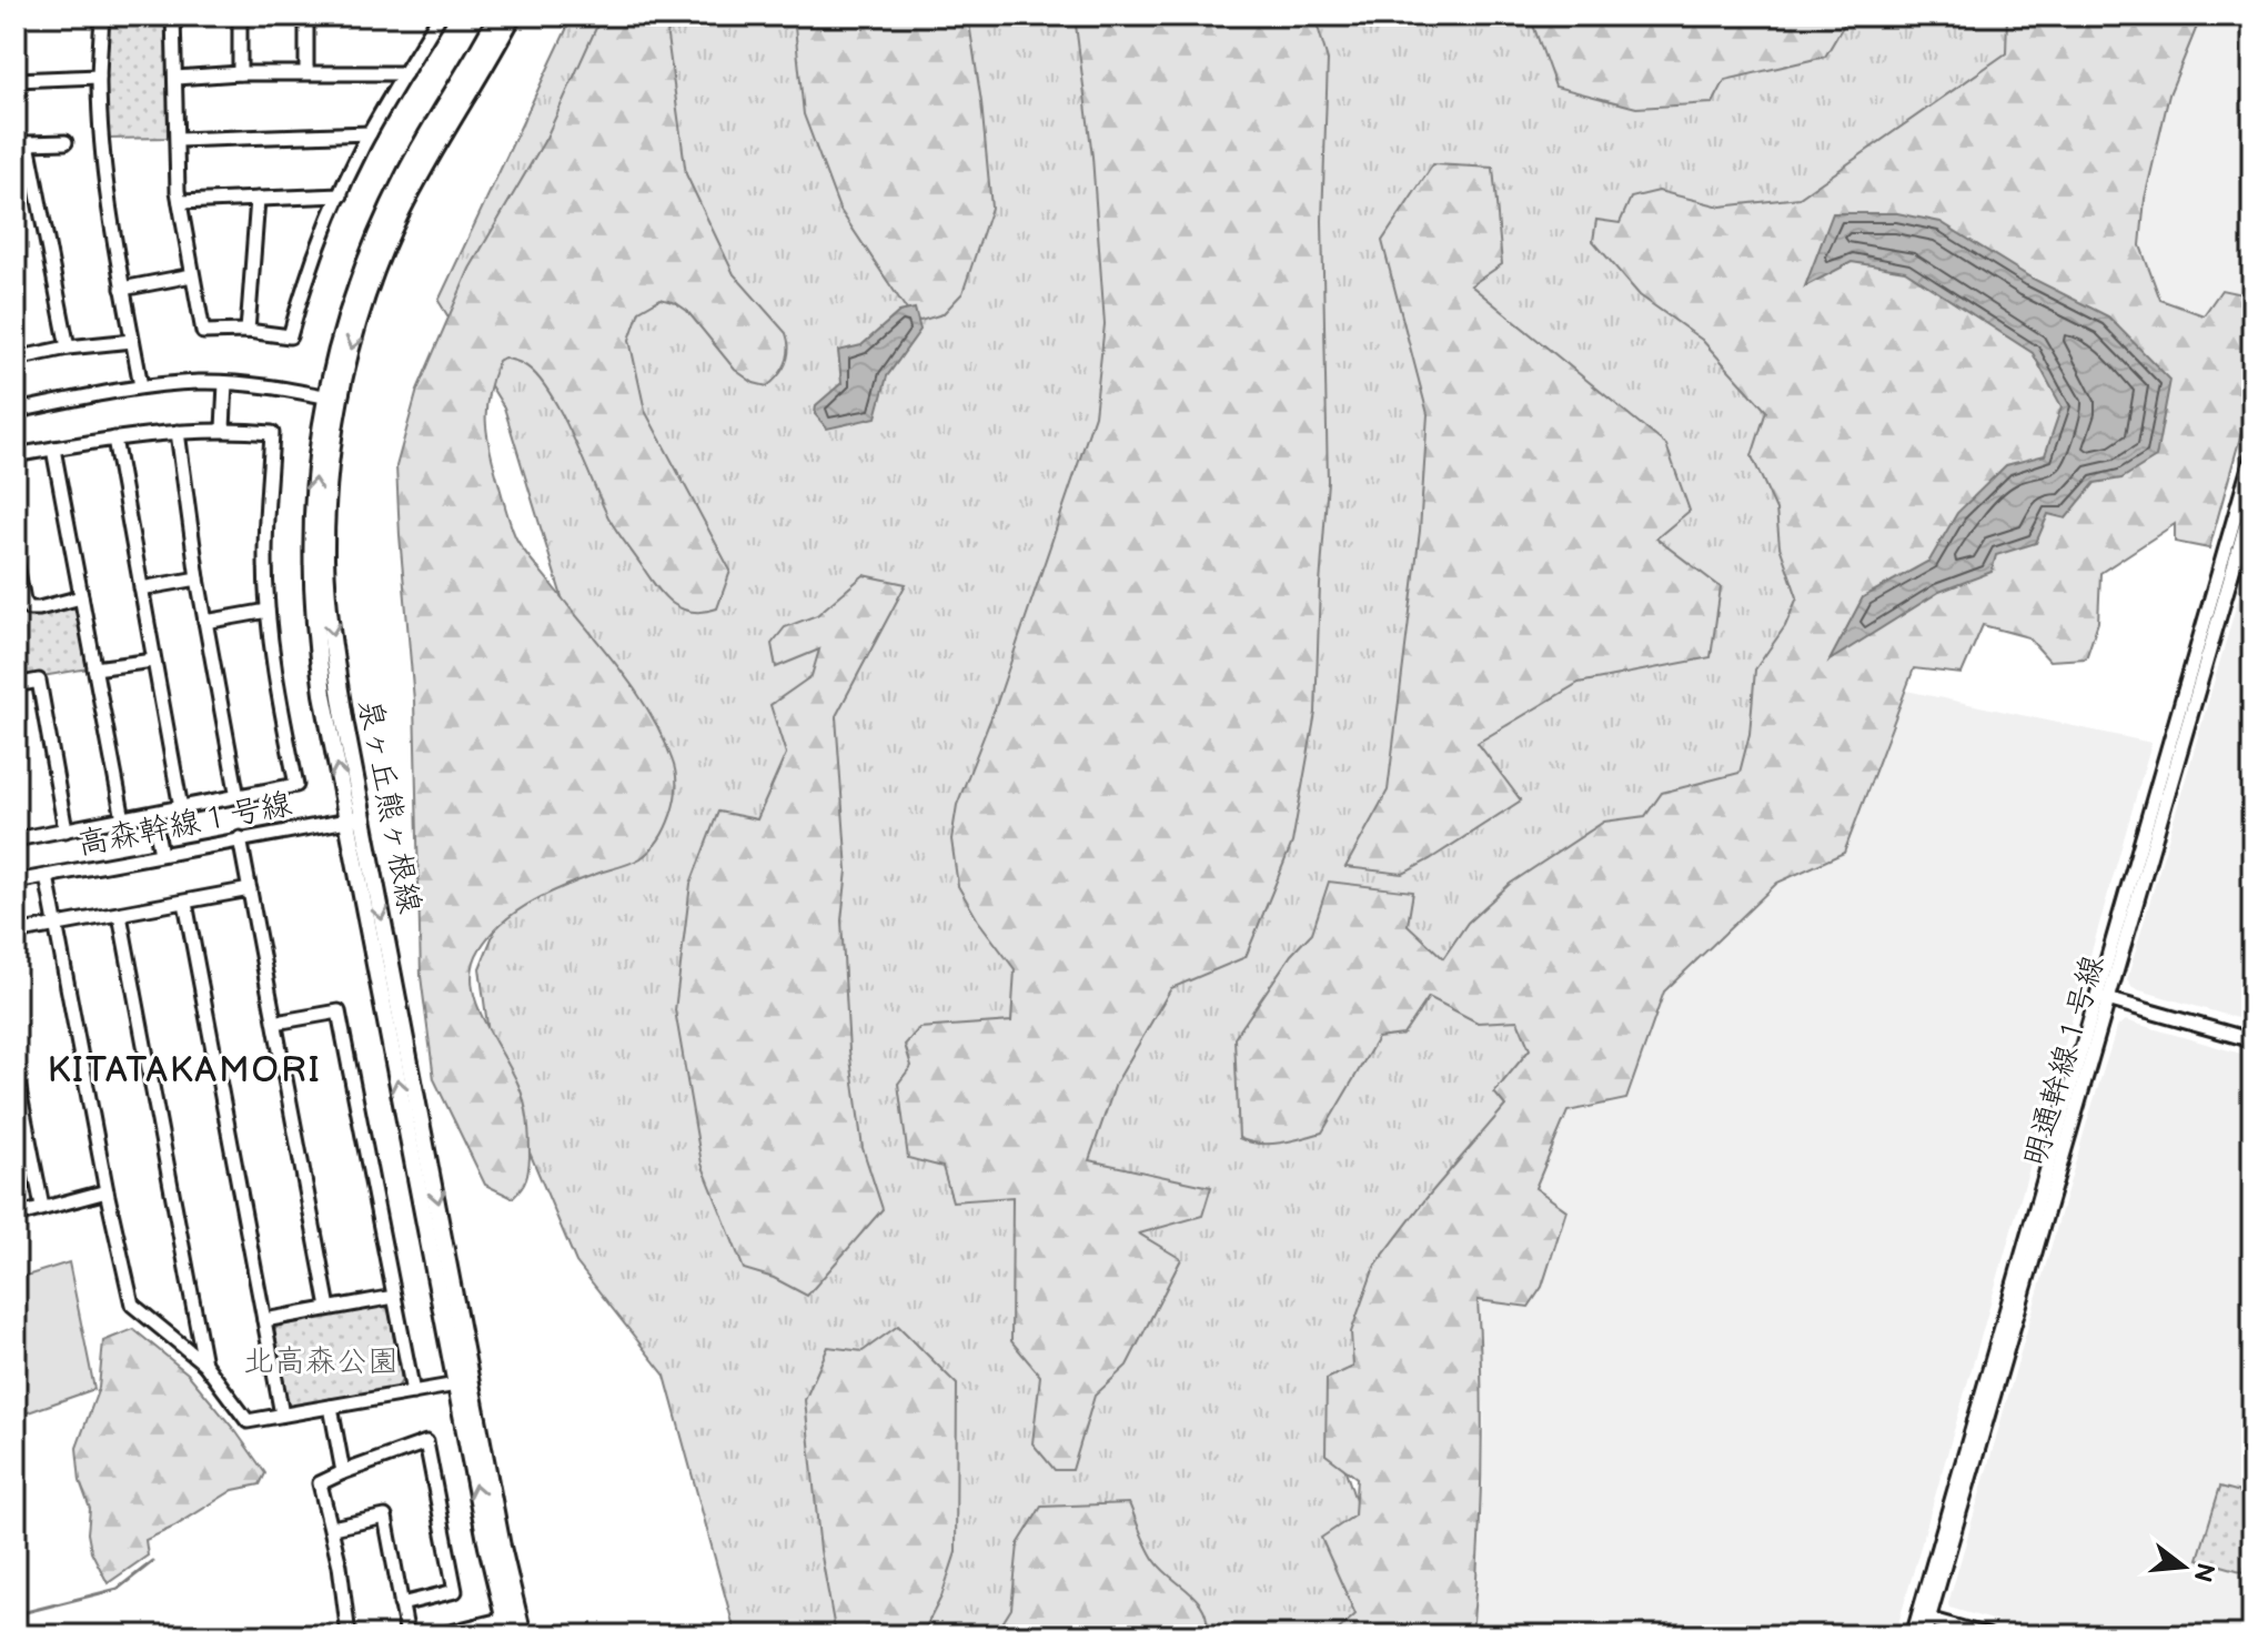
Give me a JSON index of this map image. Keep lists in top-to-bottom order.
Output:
{
  "streets": {
    "main road": ["泉ヶ丘熊ヶ根線"],
    "street": ["高森幹線１号線", "明通幹線１号線"]
  },
  "crossings": [
    ["泉ヶ丘熊ヶ根線", "高森幹線１号線"]
  ],
  "districts": ["KITATAKAMORI"],
  "parks": ["北高森公園"],
  "north": "right"
}
